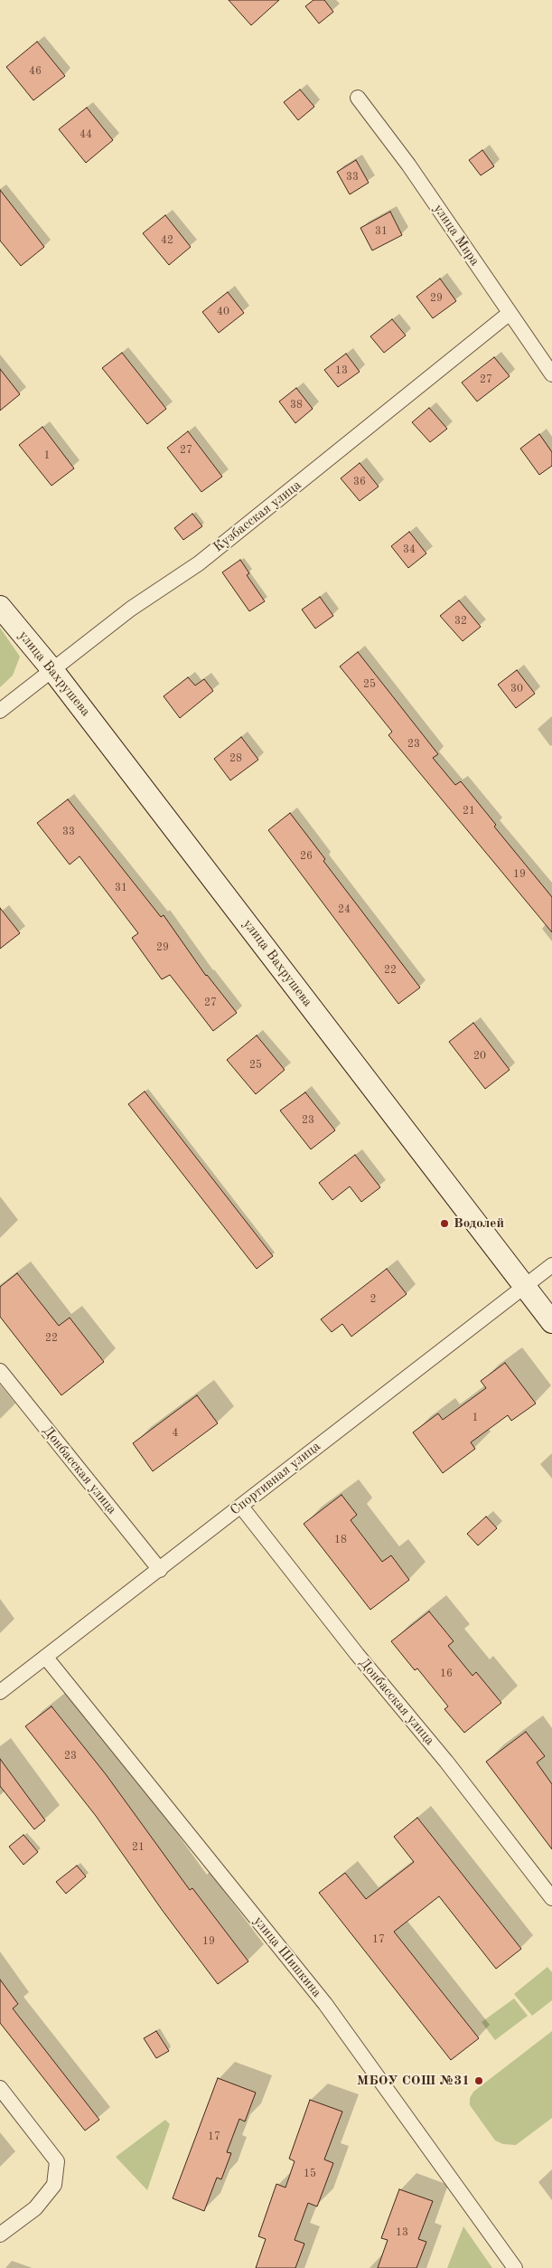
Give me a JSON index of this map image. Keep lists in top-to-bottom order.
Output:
{
  "streets": {
    "main road": ["улица Вахрушева"],
    "street": [
      "улица Мира",
      "Кузбасская улица",
      "Донбасская улица",
      "Спортивная улица",
      "улица Шишкина"
    ]
  },
  "crossings": [
    ["улица Мира", "Кузбасская улица"],
    ["Кузбасская улица", "улица Вахрушева"],
    ["улица Вахрушева", "Спортивная улица"],
    ["Донбасская улица", "Спортивная улица"],
    ["Спортивная улица", "улица Шишкина"]
  ],
  "places": ["Водолей", "МБОУ СОШ №31"],
  "house_numbers": [
    "46",
    "44",
    "33",
    "31",
    "42",
    "29",
    "40",
    "13",
    "27",
    "38",
    "27",
    "1",
    "36",
    "34",
    "32",
    "25",
    "30",
    "23",
    "28",
    "21",
    "33",
    "26",
    "19",
    "31",
    "24",
    "29",
    "22",
    "27",
    "20",
    "25",
    "23",
    "2",
    "22",
    "1",
    "4",
    "18",
    "16",
    "23",
    "21",
    "17",
    "19",
    "17",
    "15",
    "13"
  ]
}
